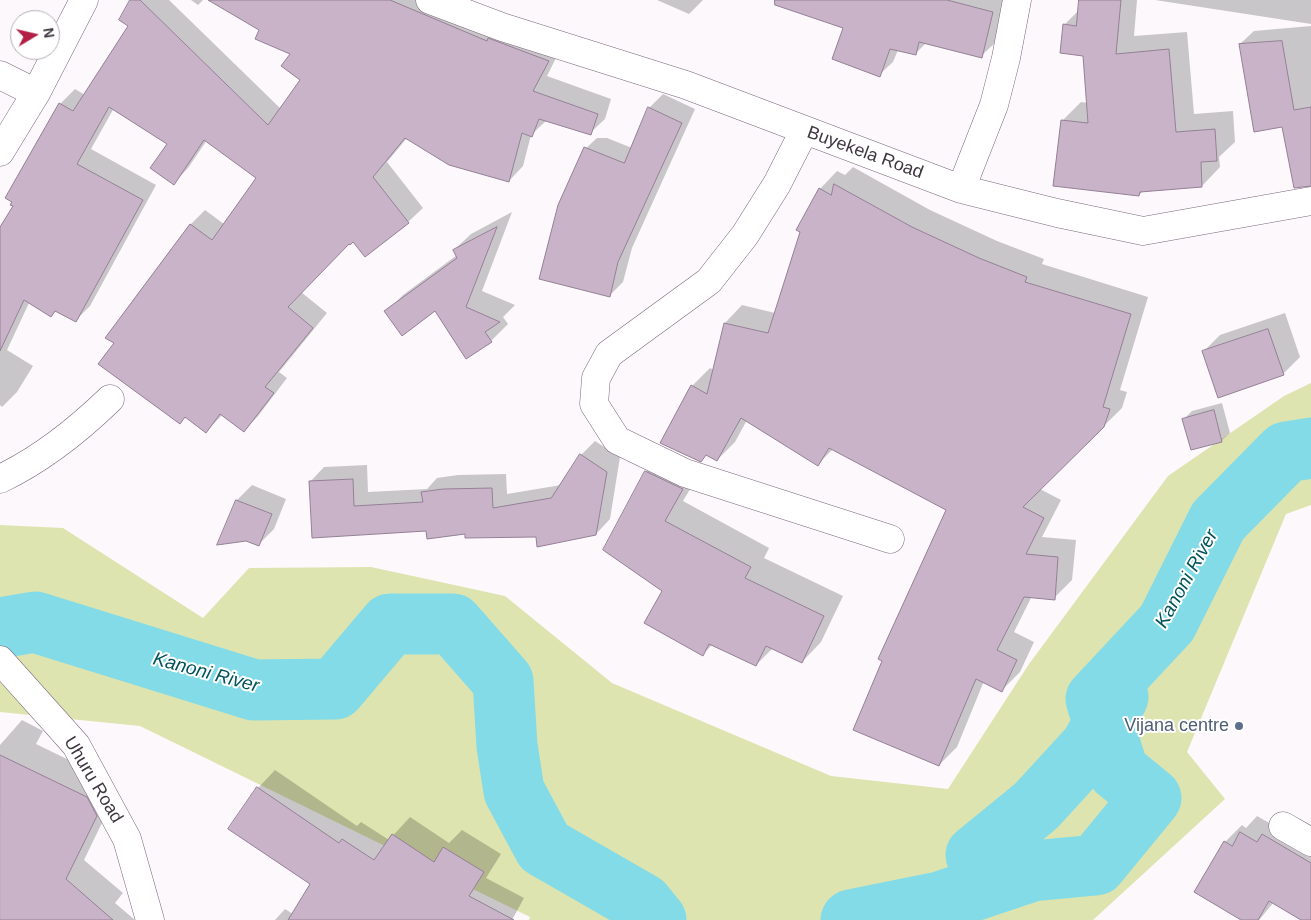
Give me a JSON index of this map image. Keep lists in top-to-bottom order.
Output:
{
  "streets": {
    "street": ["Buyekela Road", "Uhuru Road"]
  },
  "water": ["Kanoni River"],
  "places": ["Vijana centre"],
  "north": "right"
}
